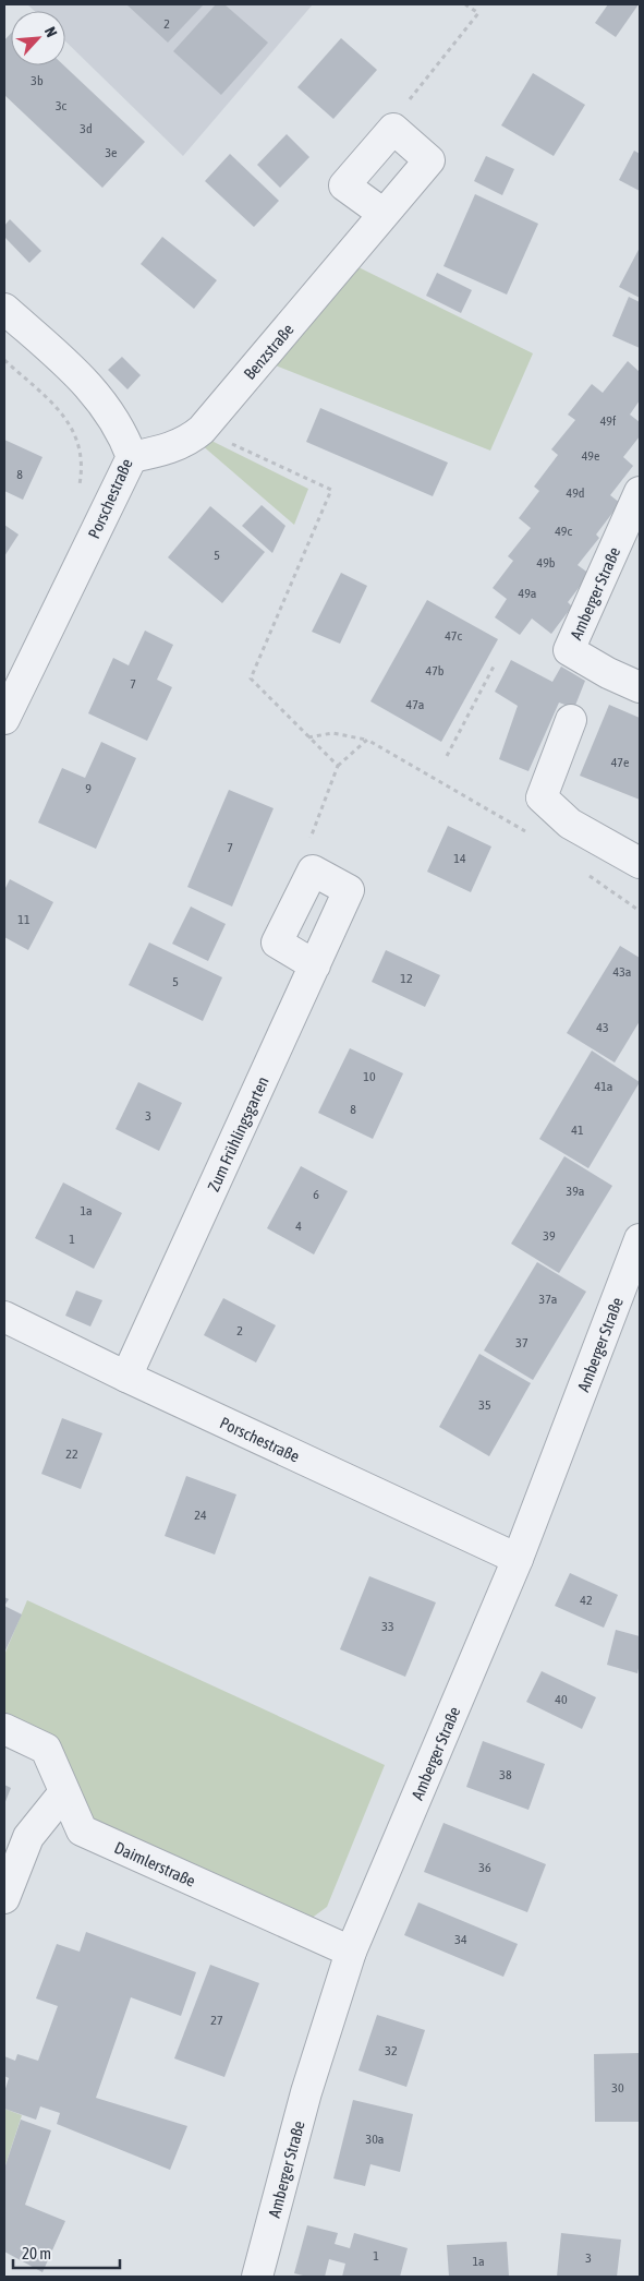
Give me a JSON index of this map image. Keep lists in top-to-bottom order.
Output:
{
  "streets": {
    "street": [
      "Benzstraße",
      "Porschestraße",
      "Amberger Straße",
      "Zum Frühlingsgarten",
      "Daimlerstraße"
    ]
  },
  "crossings": [
    ["Benzstraße", "Porschestraße"],
    ["Porschestraße", "Amberger Straße"],
    ["Porschestraße", "Zum Frühlingsgarten"],
    ["Amberger Straße", "Daimlerstraße"]
  ],
  "house_numbers": [
    "2",
    "3b",
    "3c",
    "3d",
    "3e",
    "49f",
    "49e",
    "8",
    "49d",
    "49c",
    "5",
    "49b",
    "49a",
    "47c",
    "47b",
    "7",
    "47a",
    "47e",
    "9",
    "7",
    "14",
    "11",
    "43a",
    "12",
    "5",
    "43",
    "10",
    "41a",
    "8",
    "3",
    "41",
    "39a",
    "6",
    "1a",
    "4",
    "39",
    "1",
    "37a",
    "2",
    "37",
    "35",
    "22",
    "24",
    "42",
    "33",
    "40",
    "38",
    "36",
    "34",
    "27",
    "32",
    "30",
    "30a",
    "1",
    "3",
    "1a"
  ],
  "scale_bar": "20 m",
  "north": "top right"
}
